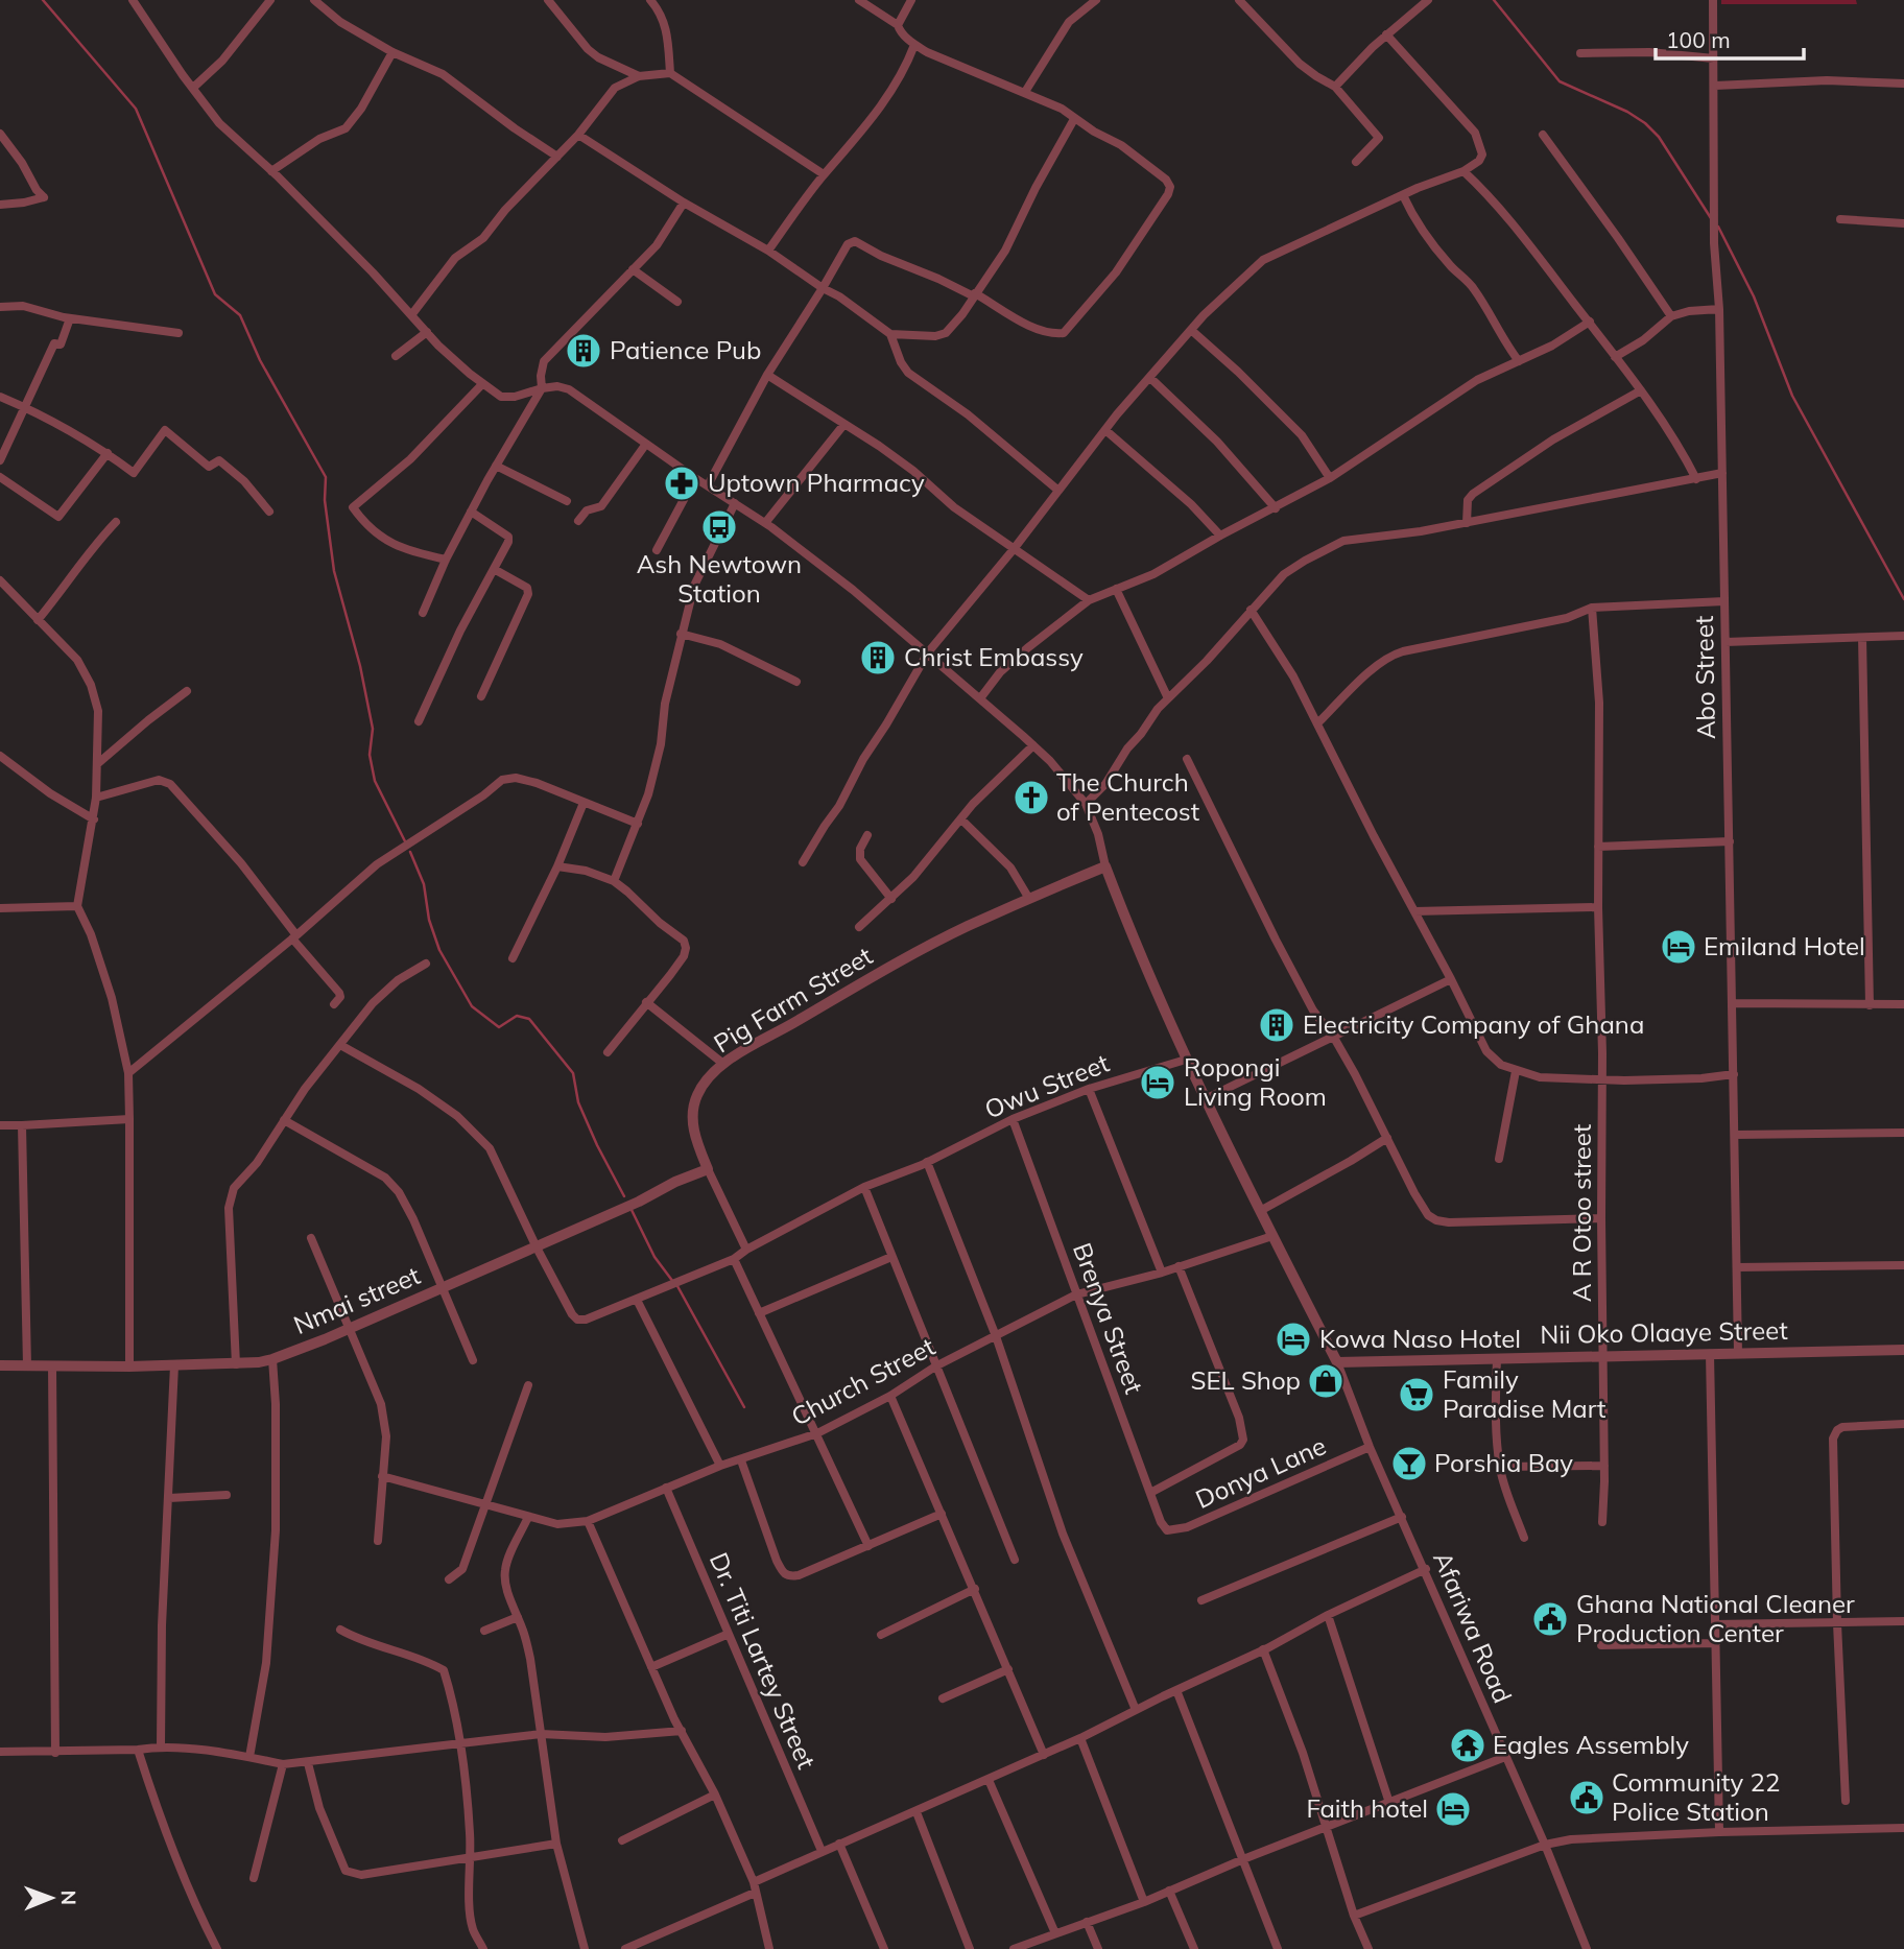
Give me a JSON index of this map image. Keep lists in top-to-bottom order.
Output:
{
  "streets": {
    "street": [
      "Abo Street",
      "Pig Farm Street",
      "Owu Street",
      "A R Otoo street",
      "Nmai street",
      "Brenya Street",
      "Nii Oko Olaaye Street",
      "Church Street",
      "Donya Lane",
      "Afariwa Road",
      "Dr. Titi Lartey Street"
    ]
  },
  "crossings": [
    ["Abo Street", "Nii Oko Olaaye Street"],
    ["Pig Farm Street", "Nmai street"],
    ["Owu Street", "Brenya Street"],
    ["A R Otoo street", "Nii Oko Olaaye Street"],
    ["Brenya Street", "Church Street"],
    ["Brenya Street", "Donya Lane"],
    ["Nii Oko Olaaye Street", "Afariwa Road"],
    ["Church Street", "Dr. Titi Lartey Street"],
    ["Donya Lane", "Afariwa Road"]
  ],
  "places": {
    "building": ["Patience Pub", "Christ Embassy", "Electricity Company of Ghana"],
    "pharmacy": ["Uptown Pharmacy"],
    "bus stop": ["Ash Newtown Station"],
    "church": ["The Church of Pentecost"],
    "hotel": [
      "Emiland Hotel",
      "Ropongi Living Room",
      "Kowa Naso Hotel",
      "Faith hotel"
    ],
    "shop": ["SEL Shop"],
    "supermarket": ["Family Paradise Mart"],
    "bar": ["Porshia Bay"],
    "public building": ["Ghana National Cleaner Production Center", "Community 22 Police Station"],
    "temple": ["Eagles Assembly"]
  },
  "scale_bar": "100 m",
  "north": "right"
}
